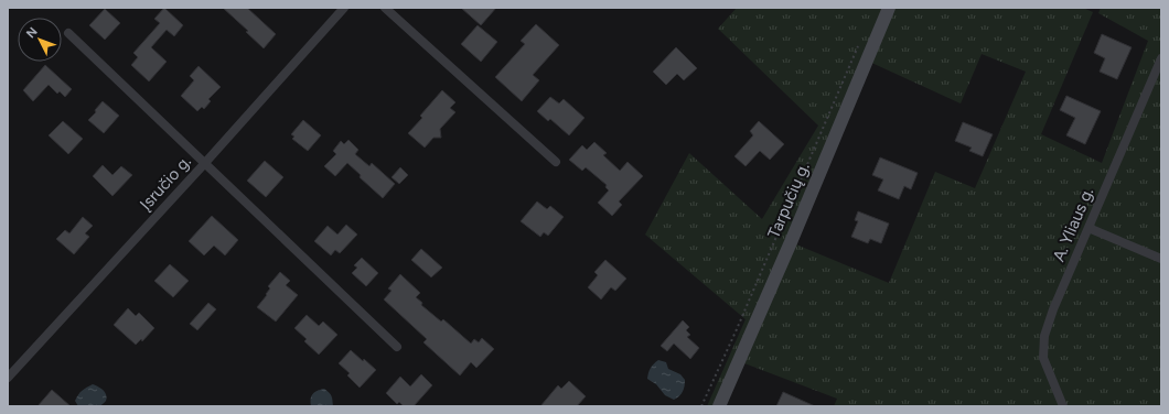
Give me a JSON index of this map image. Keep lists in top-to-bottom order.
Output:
{
  "streets": {
    "main road": ["Tarpučių g."],
    "street": ["Įsručio g.", "A. Yliaus g."]
  },
  "north": "top left"
}
